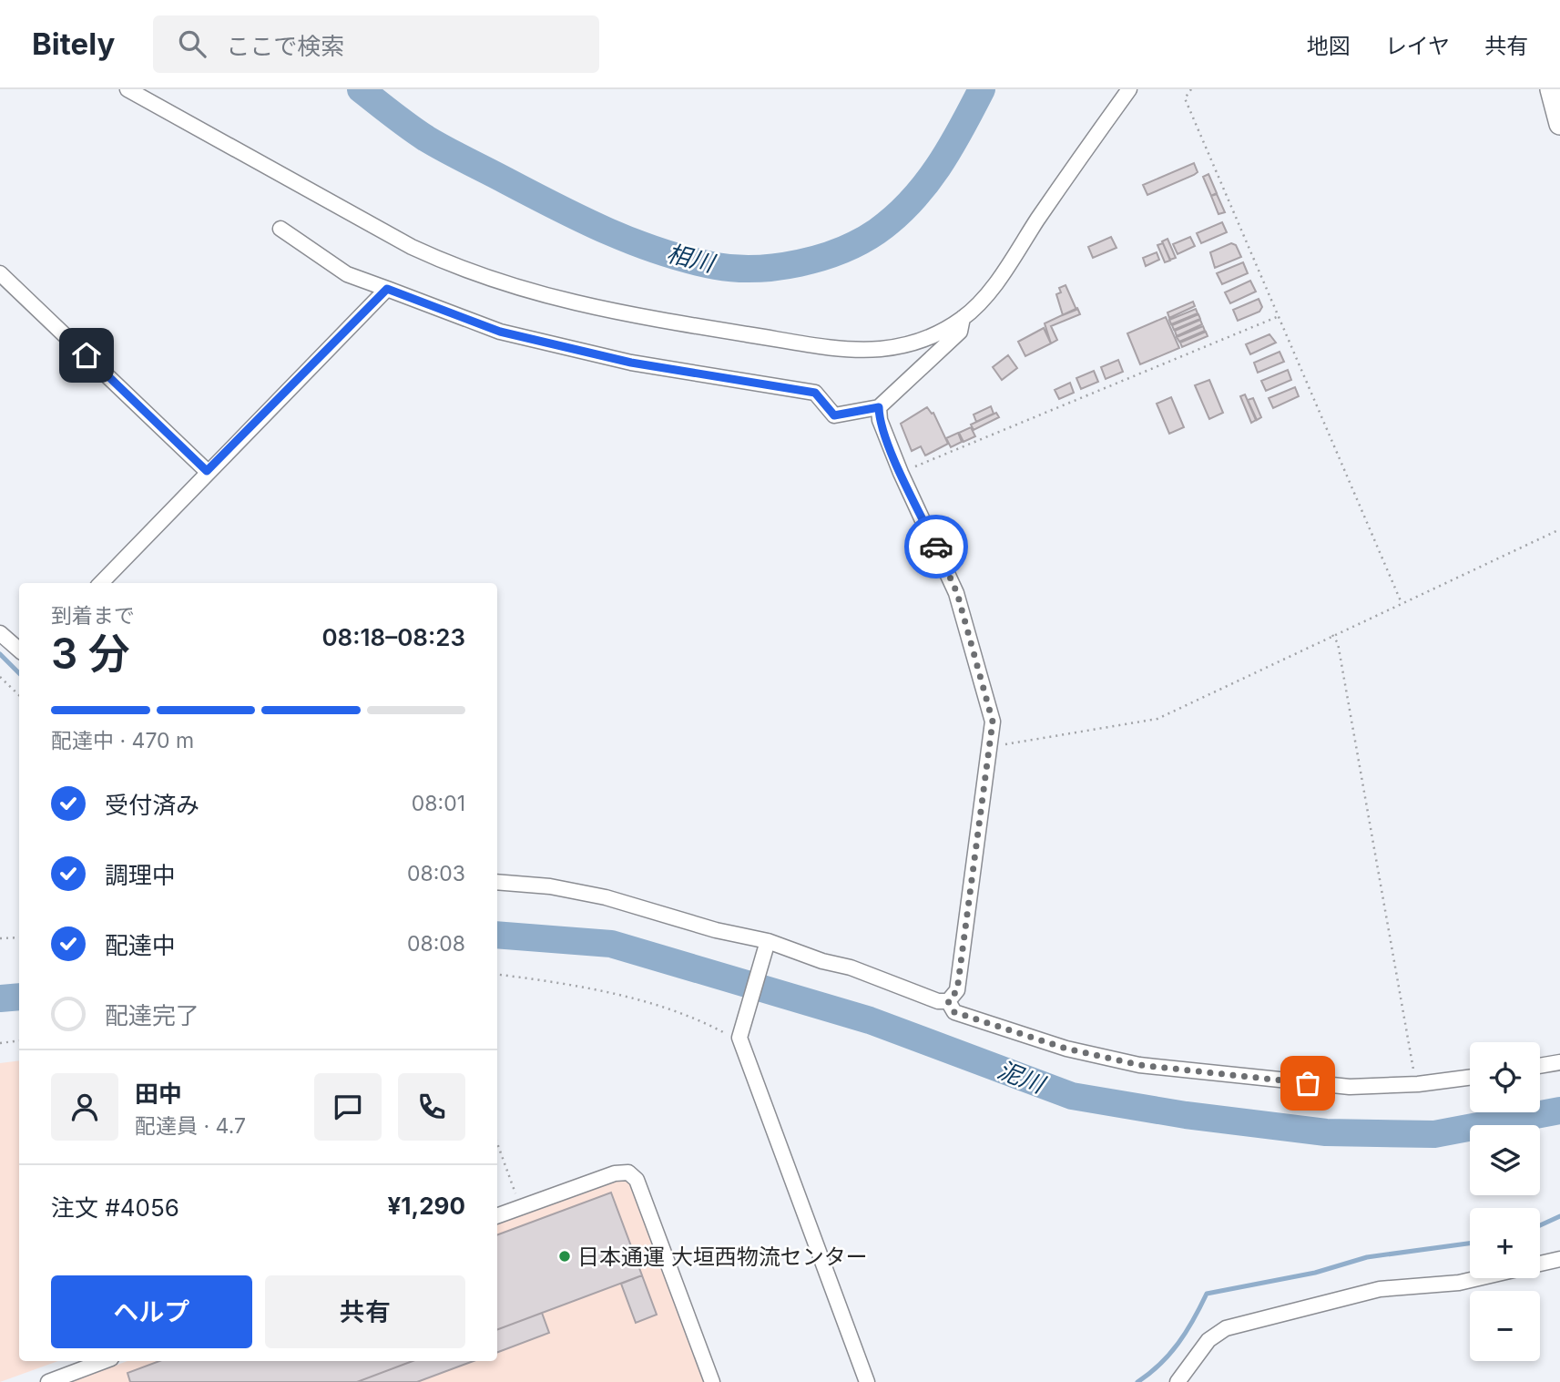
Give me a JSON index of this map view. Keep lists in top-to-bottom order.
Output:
{
  "water": ["相川", "泥川"],
  "places": ["日本通運 大垣西物流センター"],
  "page": {
    "header": "Bitely",
    "search": "ここで検索",
    "nav": ["地図", "レイヤ", "共有"],
    "heading": ["3 分", "到着まで", "08:18–08:23"],
    "panel": [
      "田中",
      "配達員 · 4.7",
      "注文 #4056",
      "¥1,290"
    ],
    "bar": "配達中 · 470 m",
    "list": [
      ["受付済み", "08:01"],
      ["調理中", "08:03"],
      ["配達中", "08:08"],
      "配達完了"
    ],
    "map_buttons": ["+", "−"],
    "buttons": ["ヘルプ", "共有"]
  }
}
